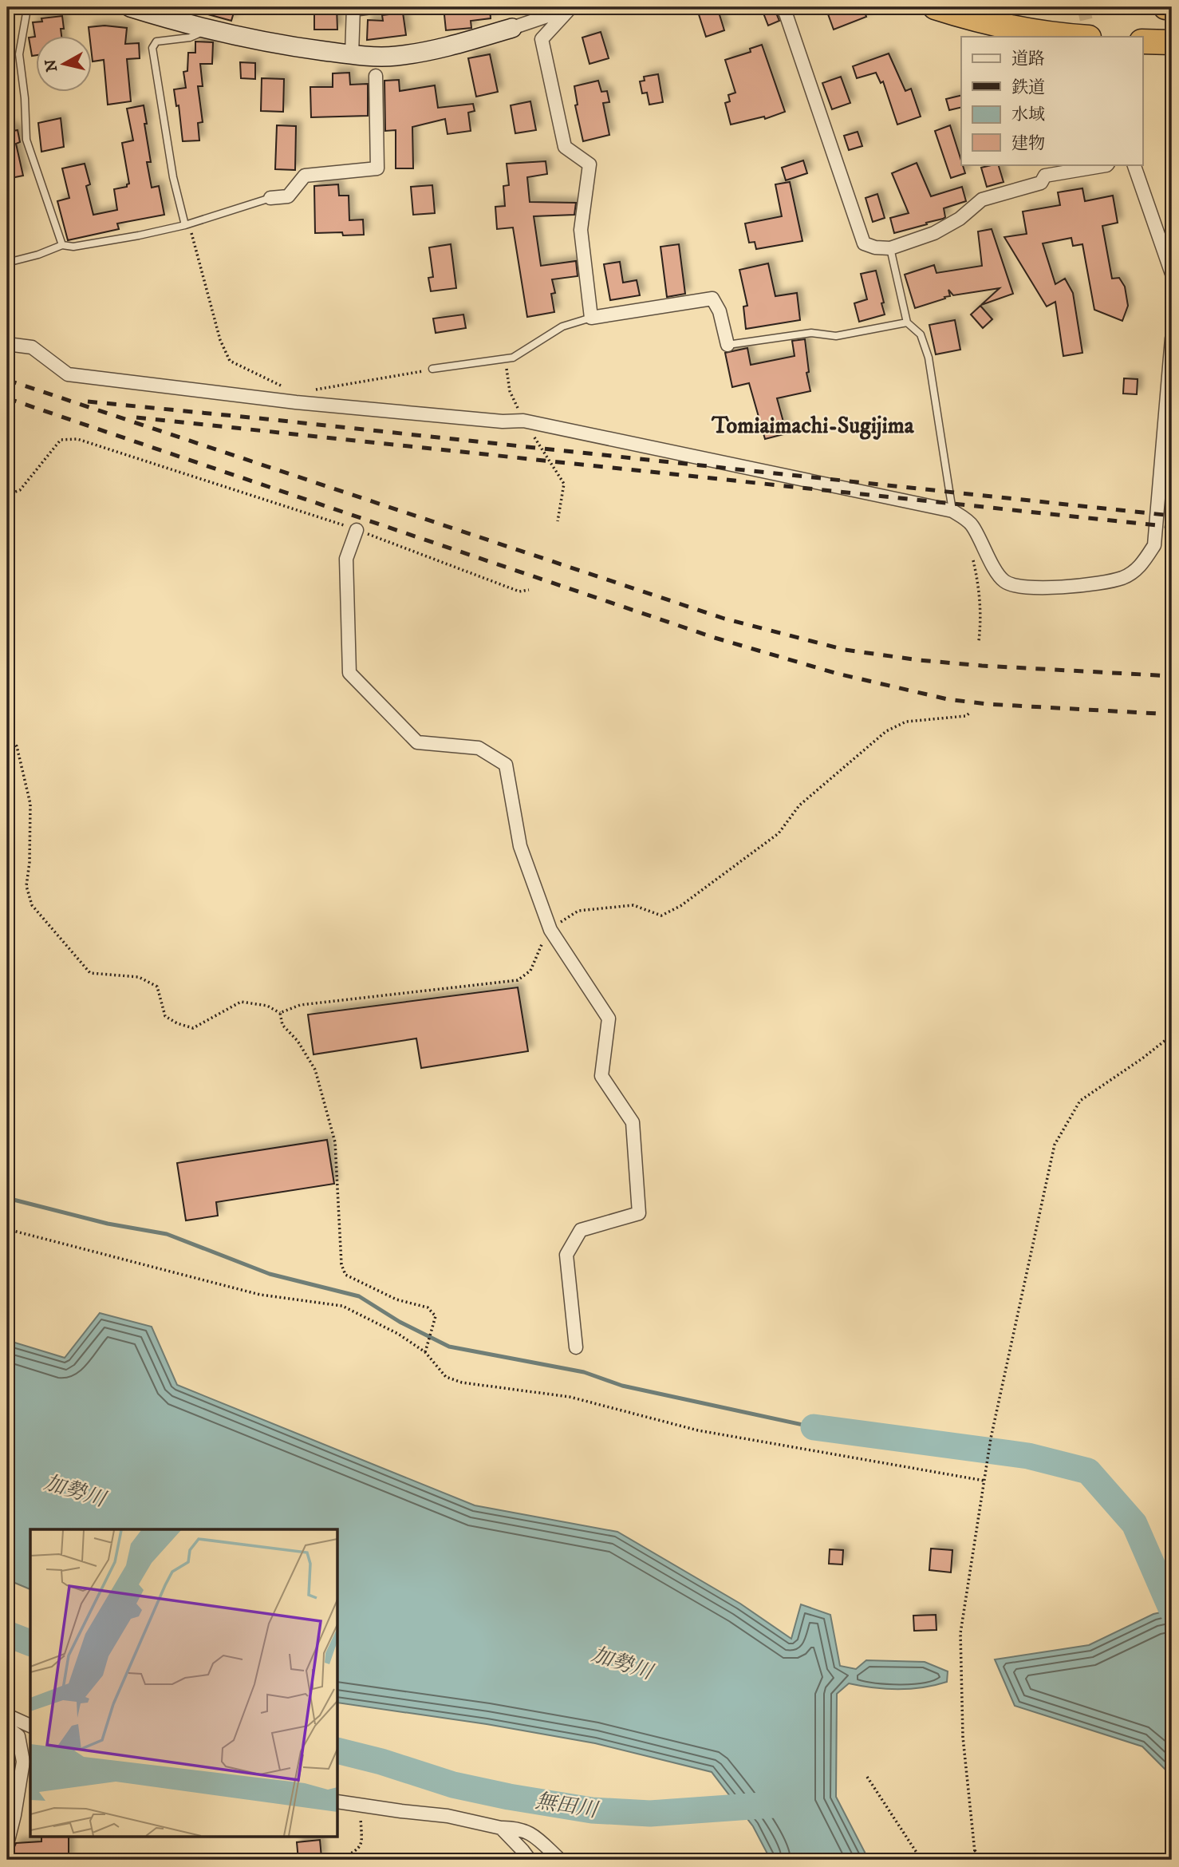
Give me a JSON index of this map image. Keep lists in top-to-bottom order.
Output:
{
  "districts": ["Tomiaimachi-Sugijima"],
  "water": ["加勢川", "無田川"],
  "legend": [
    "道路",
    "鉄道",
    "水域",
    "建物"
  ],
  "north": "left"
}
